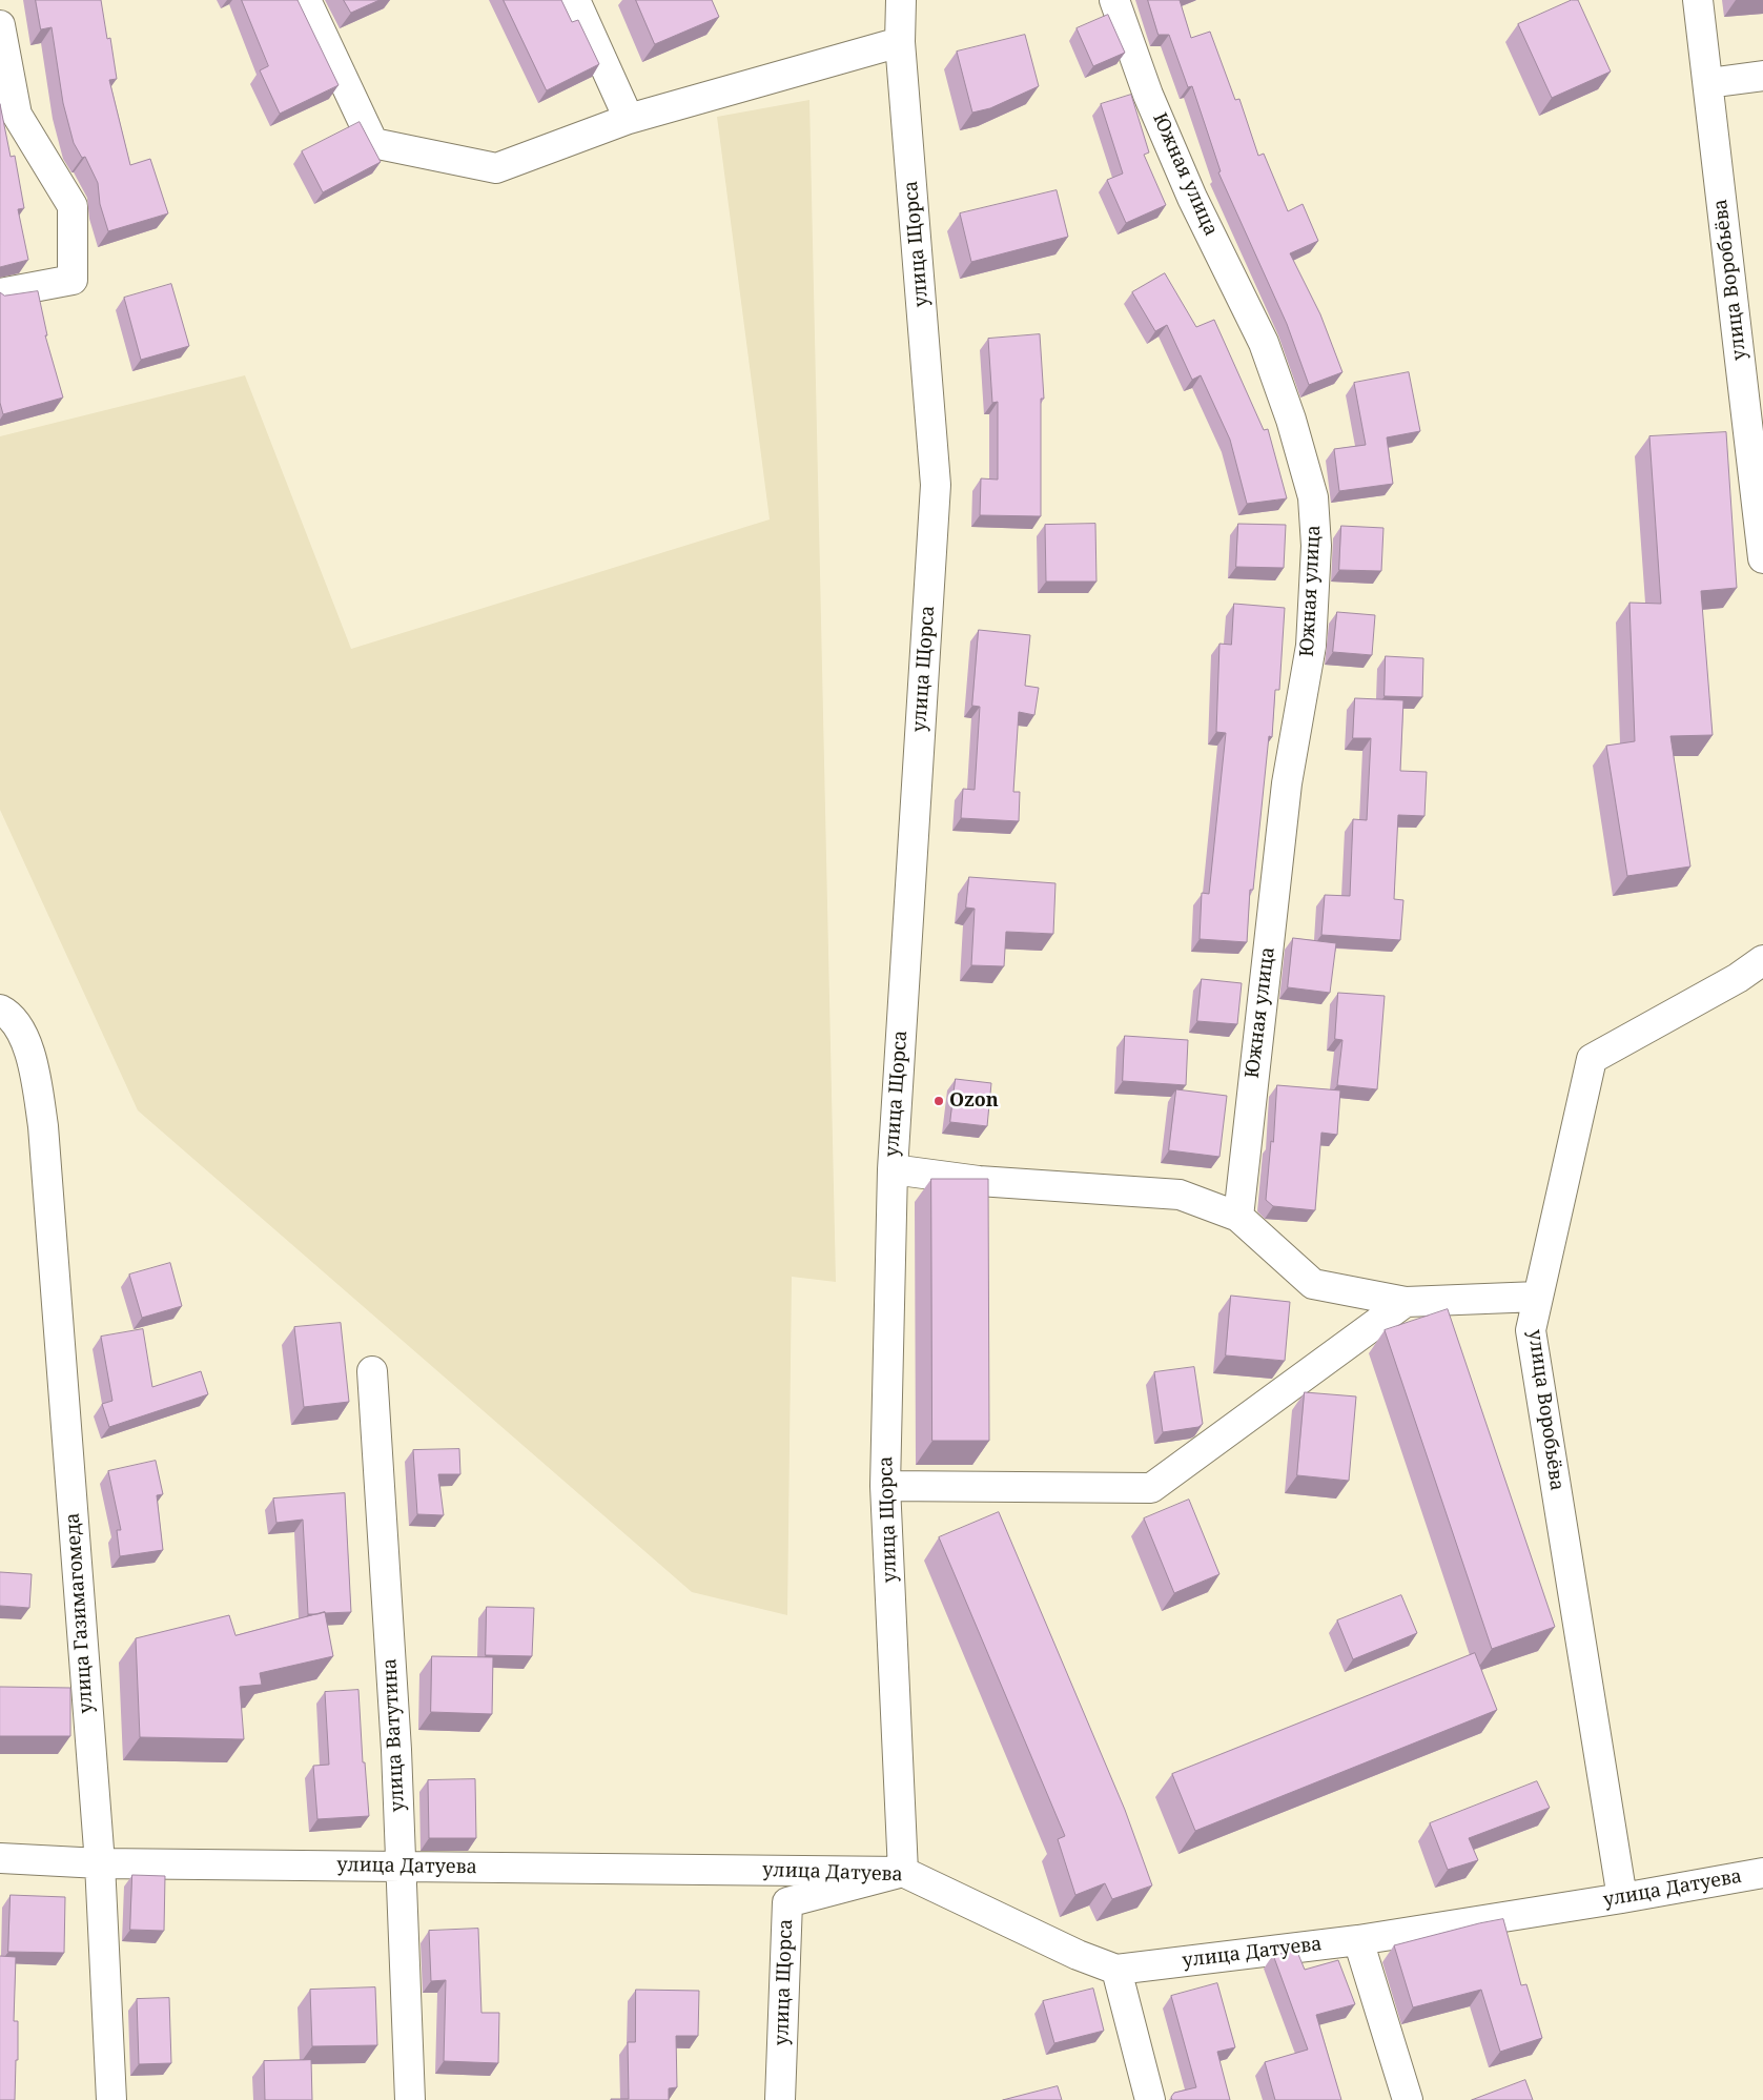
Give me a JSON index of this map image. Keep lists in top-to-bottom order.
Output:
{
  "streets": {
    "street": [
      "Южная улица",
      "улица Щорса",
      "улица Воробьёва",
      "улица Газимагомеда",
      "улица Ватутина",
      "улица Датуева"
    ]
  },
  "crossings": [
    ["улица Щорса", "улица Датуева"],
    ["улица Воробьёва", "улица Датуева"],
    ["улица Газимагомеда", "улица Датуева"],
    ["улица Ватутина", "улица Датуева"]
  ],
  "places": ["Ozon"]
}
